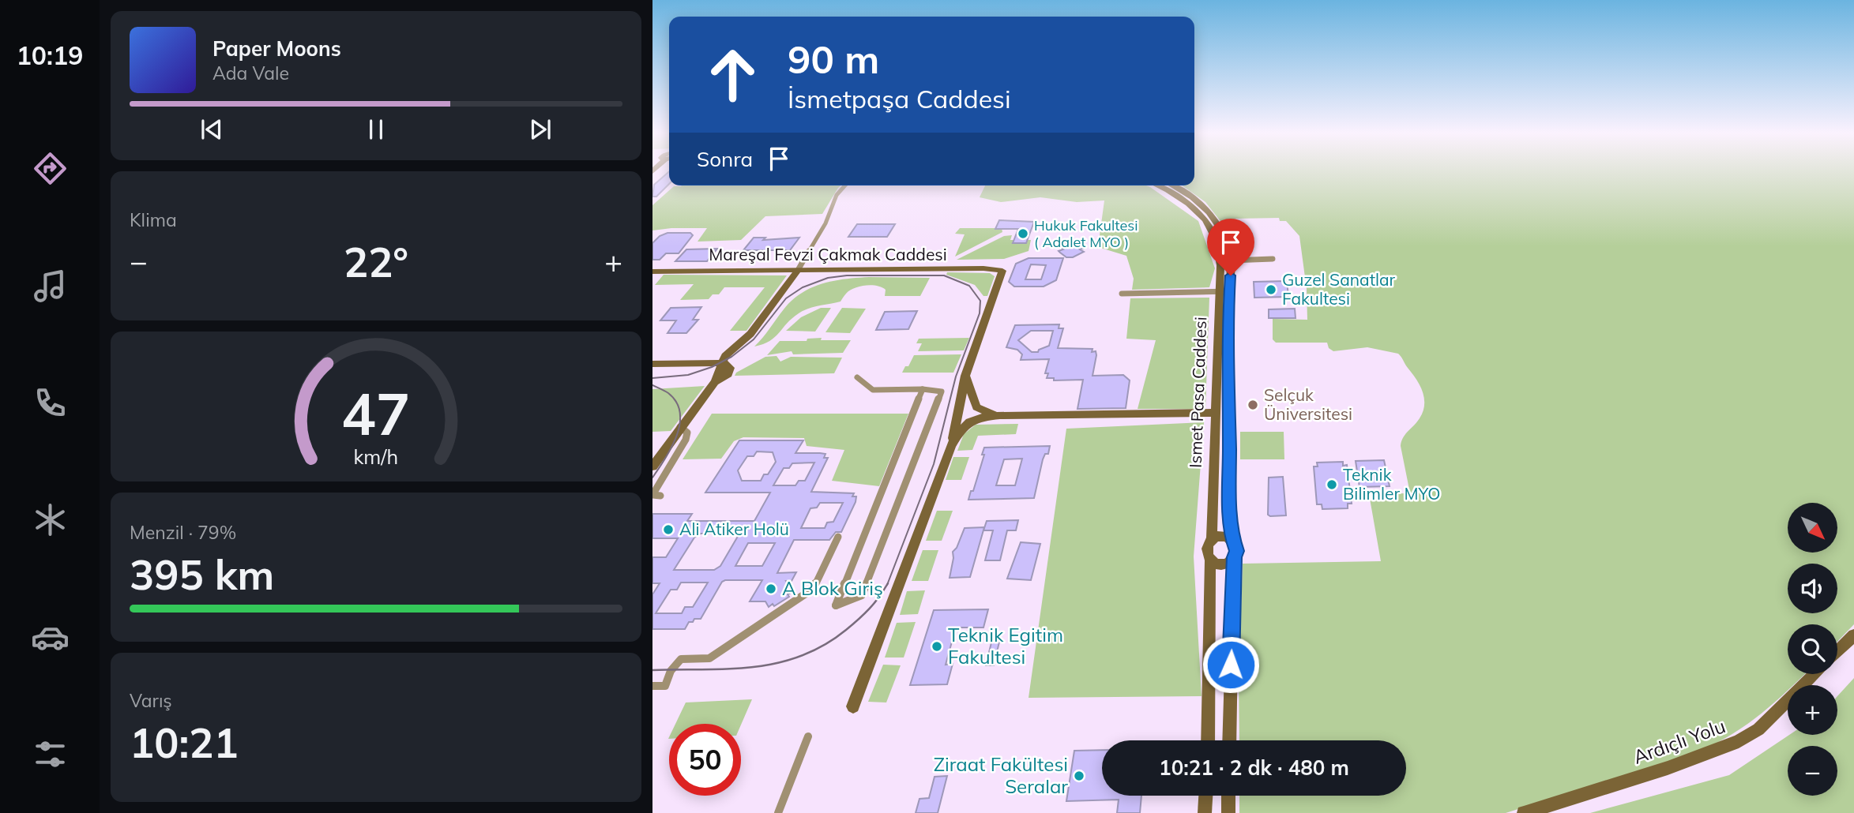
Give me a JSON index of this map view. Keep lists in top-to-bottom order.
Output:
{
  "streets": {
    "street": ["Mareşal Fevzi Çakmak Caddesi", "Ismet Pasa Caddesi", "Ardıçlı Yolu"]
  },
  "places": [
    "Hukuk Fakultesi ( Adalet MYO )",
    "Guzel Sanatlar Fakultesi",
    "Selçuk Üniversitesi",
    "Teknik Bilimler MYO",
    "Ali Atiker Holü",
    "A Blok Giriş",
    "Teknik Egitim Fakultesi",
    "Ziraat Fakültesi Seralar"
  ],
  "north": "bottom right",
  "page": {
    "tabs": "10:19",
    "turn": ["90 m", "İsmetpaşa Caddesi"],
    "song": ["Paper Moons", "Ada Vale"],
    "then": "Sonra",
    "tile": [
      "Klima",
      ["Menzil · 79%", "395 km"],
      ["Varış", "10:21"]
    ],
    "heat": ["−", "22°", "+"],
    "map_buttons": ["+", "−"],
    "limit": "50",
    "trip": "10:21 · 2 dk · 480 m",
    "gauge": ["47", "km/h"]
  }
}
